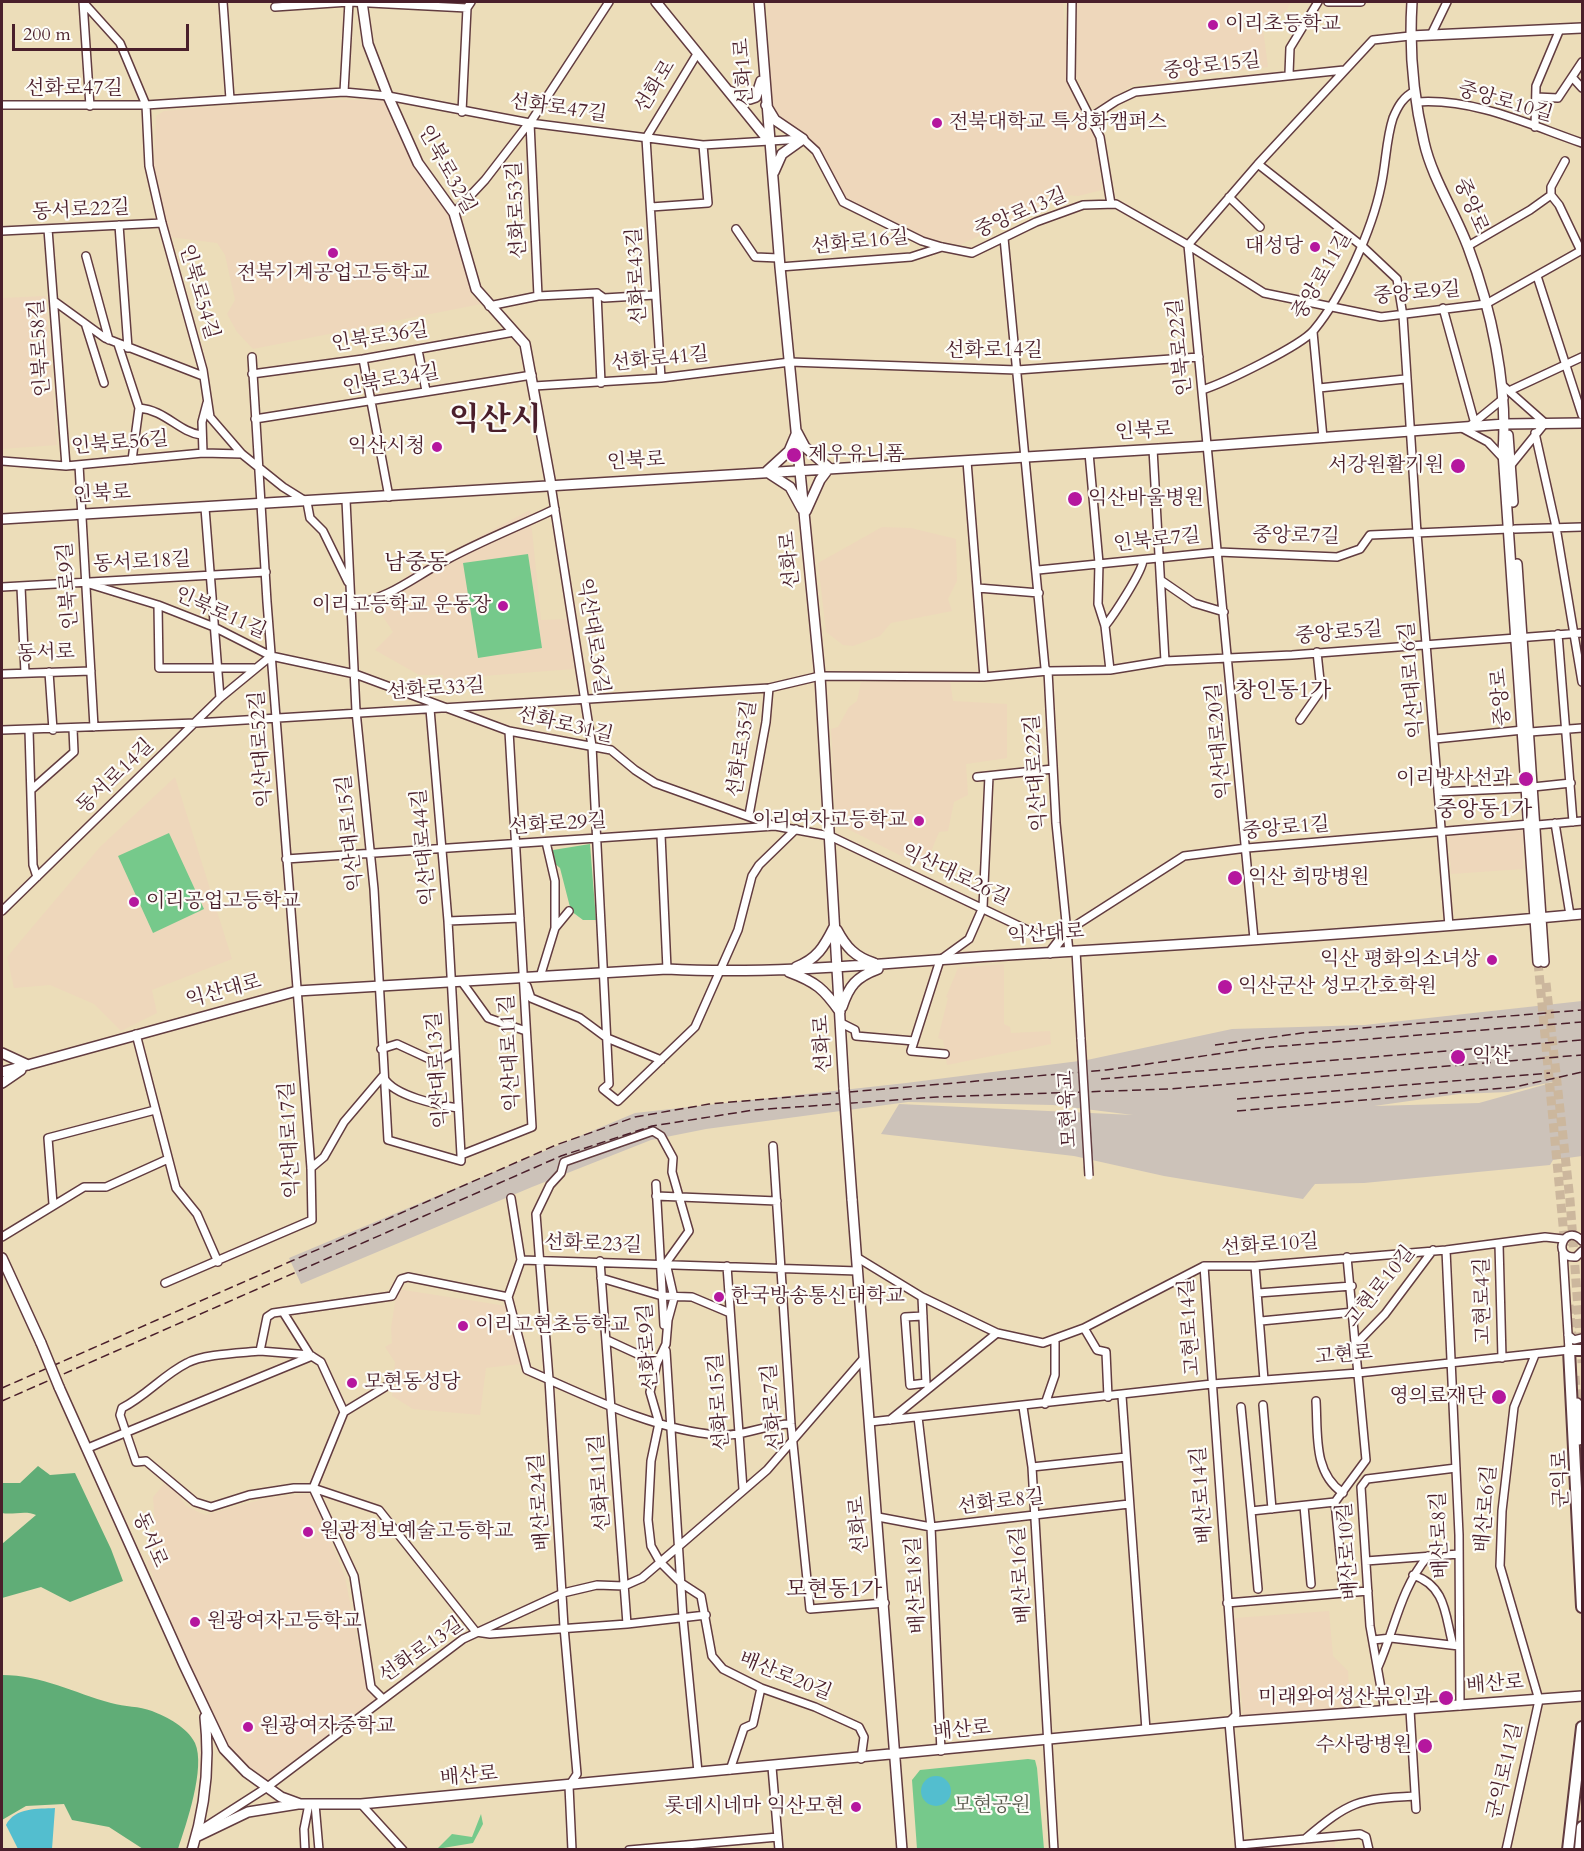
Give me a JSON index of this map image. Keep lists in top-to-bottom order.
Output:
{
  "streets": {
    "main road": ["고현로"],
    "street": [
      "중앙로15길",
      "선화1로",
      "선화로",
      "선화로47길",
      "중앙로10길",
      "인북로32길",
      "중앙로",
      "선화로53길",
      "동서로22길",
      "중앙로13길",
      "선화로16길",
      "선화로43길",
      "중앙로11길",
      "인북로54길",
      "중앙로9길",
      "인북로36길",
      "인북로22길",
      "인북로58길",
      "선화로14길",
      "선화로41길",
      "인북로34길",
      "인북로",
      "인북로56길",
      "중앙로7길",
      "인북로7길",
      "동서로18길",
      "인북로9길",
      "인북로11길",
      "중앙로5길",
      "익산대로36길",
      "동서로",
      "익산대로16길",
      "선화로33길",
      "선화로31길",
      "익산대로20길",
      "익산대로52길",
      "선화로35길",
      "익산대로22길",
      "동서로14길",
      "선화로29길",
      "중앙로1길",
      "익산대로15길",
      "익산대로44길",
      "익산대로26길",
      "익산대로",
      "익산대로11길",
      "익산대로13길",
      "모현육교",
      "익산대로17길",
      "선화로23길",
      "선화로10길",
      "고현로10길",
      "고현로4길",
      "고현로14길",
      "선화로9길",
      "선화로15길",
      "선화로7길",
      "군익로",
      "선화로11길",
      "배산로14길",
      "배산로24길",
      "선화로8길",
      "배산로6길",
      "배산로8길",
      "배산로10길",
      "배산로16길",
      "배산로18길",
      "선화로13길",
      "배산로20길",
      "배산로",
      "군익로11길"
    ]
  },
  "crossings": [
    ["선화1로", "선화로"],
    ["선화1로", "선화로47길"],
    ["선화로", "선화로47길"],
    ["선화로", "선화로16길"],
    ["선화로", "선화로43길"],
    ["선화로", "선화로14길"],
    ["선화로", "선화로41길"],
    ["선화로", "인북로"],
    ["선화로", "중앙로5길"],
    ["선화로", "선화로33길"],
    ["선화로", "선화로29길"],
    ["선화로", "익산대로26길"],
    ["선화로", "익산대로"],
    ["선화로", "선화로23길"],
    ["선화로", "선화로10길"],
    ["선화로", "고현로"],
    ["선화로", "선화로7길"],
    ["선화로", "선화로8길"],
    ["선화로", "선화로13길"],
    ["선화로", "배산로"],
    ["선화로47길", "인북로32길"],
    ["선화로47길", "선화로53길"],
    ["선화로47길", "선화로43길"],
    ["선화로47길", "인북로54길"],
    ["중앙로10길", "중앙로"],
    ["인북로32길", "선화로53길"],
    ["인북로32길", "인북로36길"],
    ["인북로32길", "선화로41길"],
    ["인북로32길", "인북로34길"],
    ["인북로32길", "인북로"],
    ["인북로32길", "익산대로36길"],
    ["중앙로", "중앙로11길"],
    ["중앙로", "중앙로9길"],
    ["중앙로", "인북로"],
    ["중앙로", "중앙로7길"],
    ["중앙로", "중앙로5길"],
    ["중앙로", "중앙로1길"],
    ["중앙로", "익산대로"],
    ["동서로22길", "인북로54길"],
    ["동서로22길", "인북로58길"],
    ["중앙로13길", "선화로16길"],
    ["중앙로13길", "중앙로9길"],
    ["중앙로13길", "인북로22길"],
    ["중앙로13길", "익산대로22길"],
    ["선화로43길", "선화로41길"],
    ["중앙로11길", "중앙로9길"],
    ["중앙로11길", "인북로22길"],
    ["중앙로11길", "익산대로16길"],
    ["인북로54길", "인북로"],
    ["인북로54길", "인북로56길"],
    ["인북로54길", "익산대로52길"],
    ["중앙로9길", "인북로22길"],
    ["중앙로9길", "익산대로16길"],
    ["인북로36길", "익산대로52길"],
    ["인북로22길", "선화로14길"],
    ["인북로22길", "인북로"],
    ["인북로22길", "익산대로20길"],
    ["인북로58길", "인북로56길"],
    ["선화로14길", "선화로41길"],
    ["선화로14길", "익산대로22길"],
    ["인북로34길", "익산대로52길"],
    ["인북로", "인북로7길"],
    ["인북로", "인북로9길"],
    ["인북로", "익산대로36길"],
    ["인북로", "익산대로16길"],
    ["인북로", "익산대로20길"],
    ["인북로", "익산대로52길"],
    ["인북로", "익산대로22길"],
    ["인북로", "익산대로15길"],
    ["중앙로7길", "인북로7길"],
    ["중앙로7길", "익산대로16길"],
    ["중앙로7길", "익산대로20길"],
    ["인북로7길", "중앙로5길"],
    ["인북로7길", "익산대로20길"],
    ["인북로7길", "익산대로22길"],
    ["동서로18길", "인북로9길"],
    ["동서로18길", "인북로11길"],
    ["동서로18길", "익산대로52길"],
    ["인북로9길", "인북로11길"],
    ["인북로9길", "동서로"],
    ["인북로9길", "선화로33길"],
    ["인북로11길", "선화로31길"],
    ["인북로11길", "익산대로52길"],
    ["인북로11길", "동서로14길"],
    ["중앙로5길", "익산대로16길"],
    ["중앙로5길", "선화로33길"],
    ["중앙로5길", "익산대로20길"],
    ["중앙로5길", "익산대로22길"],
    ["익산대로36길", "선화로33길"],
    ["익산대로36길", "선화로31길"],
    ["익산대로36길", "선화로29길"],
    ["익산대로36길", "익산대로"],
    ["동서로", "배산로"],
    ["익산대로16길", "중앙로1길"],
    ["익산대로16길", "익산대로"],
    ["선화로33길", "선화로31길"],
    ["선화로33길", "익산대로52길"],
    ["선화로33길", "선화로35길"],
    ["선화로33길", "동서로14길"],
    ["선화로33길", "익산대로15길"],
    ["선화로33길", "익산대로44길"],
    ["선화로31길", "익산대로52길"],
    ["선화로31길", "선화로35길"],
    ["선화로31길", "동서로14길"],
    ["선화로31길", "선화로29길"],
    ["선화로31길", "익산대로15길"],
    ["선화로31길", "익산대로11길"],
    ["익산대로20길", "중앙로1길"],
    ["익산대로20길", "익산대로"],
    ["익산대로52길", "동서로14길"],
    ["익산대로52길", "선화로29길"],
    ["익산대로52길", "익산대로"],
    ["익산대로52길", "익산대로17길"],
    ["익산대로22길", "중앙로1길"],
    ["익산대로22길", "익산대로26길"],
    ["익산대로22길", "익산대로"],
    ["익산대로22길", "모현육교"],
    ["선화로29길", "익산대로15길"],
    ["선화로29길", "익산대로44길"],
    ["선화로29길", "익산대로26길"],
    ["선화로29길", "익산대로11길"],
    ["중앙로1길", "익산대로26길"],
    ["익산대로15길", "익산대로"],
    ["익산대로15길", "익산대로11길"],
    ["익산대로15길", "익산대로13길"],
    ["익산대로44길", "익산대로"],
    ["익산대로44길", "익산대로13길"],
    ["익산대로", "익산대로11길"],
    ["익산대로", "익산대로13길"],
    ["익산대로", "모현육교"],
    ["익산대로", "익산대로17길"],
    ["선화로23길", "선화로9길"],
    ["선화로23길", "선화로15길"],
    ["선화로23길", "선화로7길"],
    ["선화로23길", "선화로11길"],
    ["선화로23길", "배산로24길"],
    ["선화로10길", "고현로10길"],
    ["선화로10길", "고현로4길"],
    ["선화로10길", "고현로14길"],
    ["선화로10길", "배산로8길"],
    ["고현로4길", "고현로"],
    ["고현로14길", "고현로"],
    ["고현로14길", "배산로14길"],
    ["선화로9길", "선화로15길"],
    ["선화로9길", "선화로7길"],
    ["선화로9길", "선화로11길"],
    ["선화로9길", "배산로24길"],
    ["고현로", "배산로14길"],
    ["고현로", "배산로6길"],
    ["고현로", "배산로8길"],
    ["고현로", "배산로16길"],
    ["고현로", "배산로18길"],
    ["선화로15길", "선화로13길"],
    ["선화로7길", "선화로13길"],
    ["선화로11길", "선화로13길"],
    ["배산로14길", "배산로"],
    ["배산로24길", "선화로13길"],
    ["배산로24길", "배산로"],
    ["선화로8길", "배산로16길"],
    ["선화로8길", "배산로18길"],
    ["배산로6길", "배산로"],
    ["배산로6길", "군익로11길"],
    ["배산로8길", "배산로10길"],
    ["배산로8길", "배산로"],
    ["배산로10길", "배산로"],
    ["배산로16길", "배산로"],
    ["배산로18길", "배산로"],
    ["선화로13길", "배산로20길"],
    ["선화로13길", "배산로"],
    ["배산로20길", "배산로"],
    ["배산로", "군익로11길"]
  ],
  "districts": [
    "익산시",
    "남중동",
    "창인동1가",
    "중앙동1가",
    "모현동1가"
  ],
  "parks": ["모현공원"],
  "places": [
    "이리초등학교",
    "전북대학교 특성화캠퍼스",
    "대성당",
    "전북기계공업고등학교",
    "익산시청",
    "제우유니폼",
    "서강원활기원",
    "익산바울병원",
    "이리고등학교 운동장",
    "이리방사선과",
    "이리여자고등학교",
    "익산 희망병원",
    "이리공업고등학교",
    "익산 평화의소녀상",
    "익산군산 성모간호학원",
    "익산",
    "한국방송통신대학교",
    "이리고현초등학교",
    "모현동성당",
    "영의료재단",
    "원광정보예술고등학교",
    "원광여자고등학교",
    "미래와여성산부인과",
    "원광여자중학교",
    "수사랑병원",
    "롯데시네마 익산모현"
  ],
  "scale_bar": "200 m"
}
